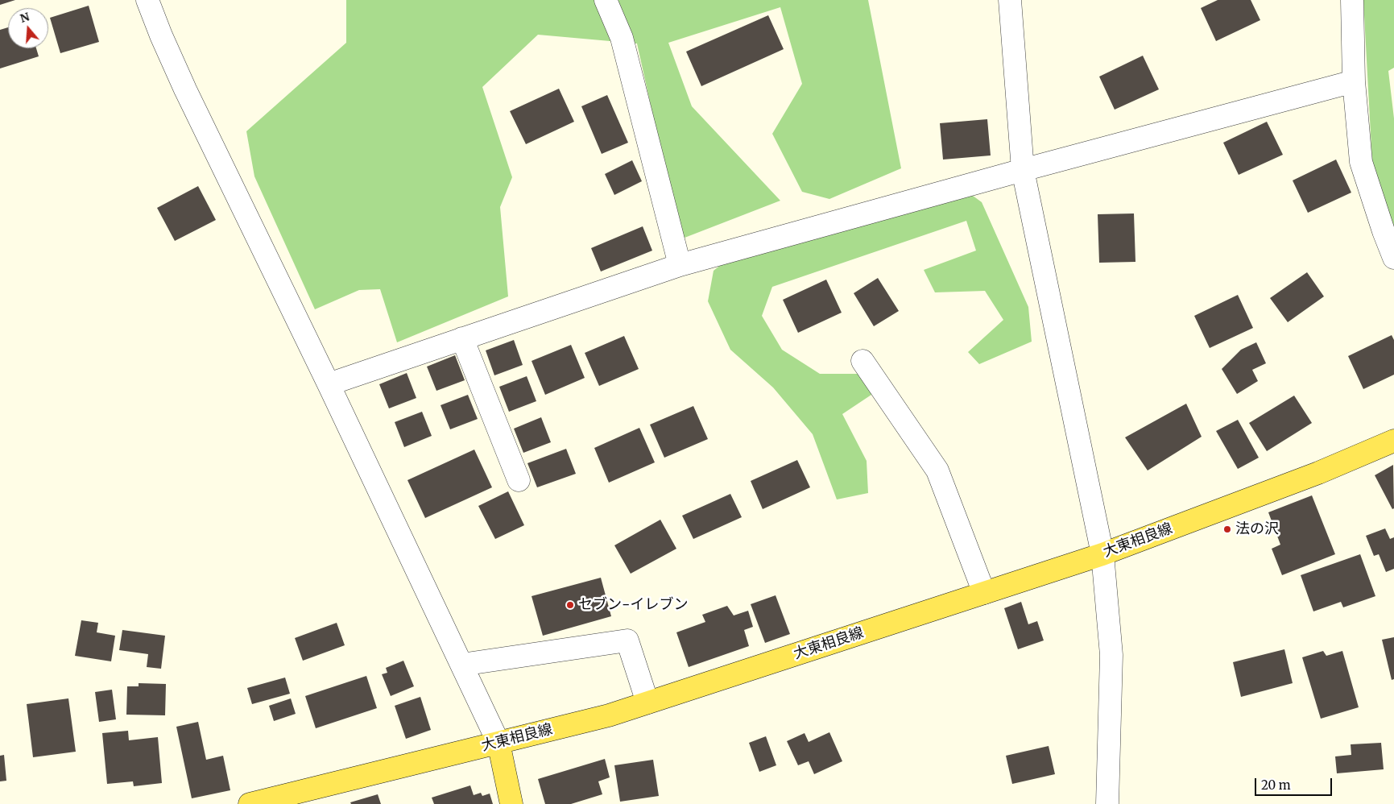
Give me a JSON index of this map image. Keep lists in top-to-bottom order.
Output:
{
  "streets": {
    "main road": ["大東相良線"]
  },
  "places": ["法の沢", "セブン-イレブン"],
  "scale_bar": "20 m",
  "north": "top"
}
